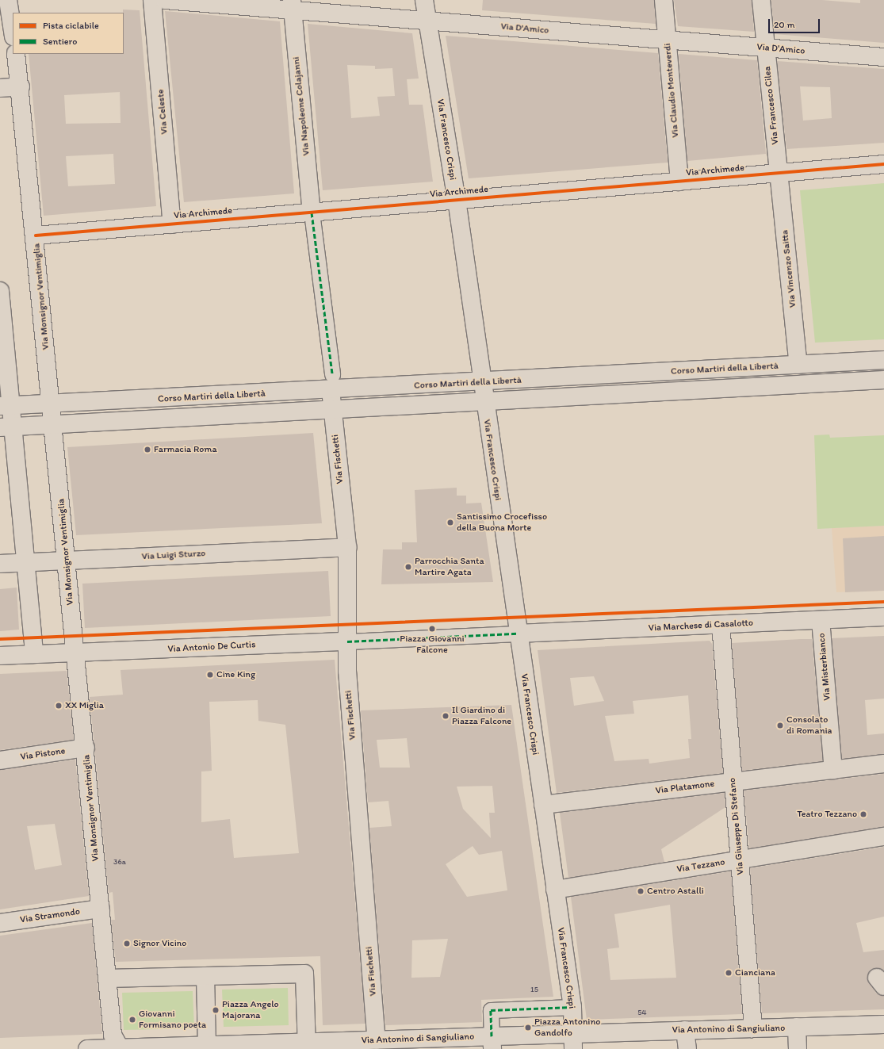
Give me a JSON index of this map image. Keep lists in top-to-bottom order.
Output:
{
  "streets": {
    "street": [
      "Via D'Amico",
      "Via Claudio Monteverdi",
      "Via Francesco Cilea",
      "Via Napoleone Colajanni",
      "Via Celeste",
      "Via Francesco Crispi",
      "Via Archimede",
      "Via Vincenzo Saitta",
      "Via Monsignor Ventimiglia",
      "Corso Martiri della Libertà",
      "Via Fischetti",
      "Via Luigi Sturzo",
      "Via Marchese di Casalotto",
      "Via Antonio De Curtis",
      "Via Misterbianco",
      "Via Pistone",
      "Via Platamone",
      "Via Giuseppe Di Stefano",
      "Via Tezzano",
      "Via Stramondo",
      "Via Antonino di Sangiuliano"
    ]
  },
  "crossings": [
    ["Via D'Amico", "Via Claudio Monteverdi"],
    ["Via D'Amico", "Via Francesco Cilea"],
    ["Via D'Amico", "Via Napoleone Colajanni"],
    ["Via D'Amico", "Via Francesco Crispi"],
    ["Via Claudio Monteverdi", "Via Archimede"],
    ["Via Francesco Cilea", "Via Archimede"],
    ["Via Francesco Cilea", "Via Vincenzo Saitta"],
    ["Via Napoleone Colajanni", "Via Archimede"],
    ["Via Napoleone Colajanni", "Via Fischetti"],
    ["Via Celeste", "Via Archimede"],
    ["Via Francesco Crispi", "Via Archimede"],
    ["Via Francesco Crispi", "Corso Martiri della Libertà"],
    ["Via Francesco Crispi", "Via Marchese di Casalotto"],
    ["Via Francesco Crispi", "Via Platamone"],
    ["Via Francesco Crispi", "Via Tezzano"],
    ["Via Francesco Crispi", "Via Antonino di Sangiuliano"],
    ["Via Archimede", "Via Vincenzo Saitta"],
    ["Via Archimede", "Via Monsignor Ventimiglia"],
    ["Via Archimede", "Via Fischetti"],
    ["Via Vincenzo Saitta", "Corso Martiri della Libertà"],
    ["Via Monsignor Ventimiglia", "Corso Martiri della Libertà"],
    ["Via Monsignor Ventimiglia", "Via Luigi Sturzo"],
    ["Via Monsignor Ventimiglia", "Via Antonio De Curtis"],
    ["Via Monsignor Ventimiglia", "Via Pistone"],
    ["Via Monsignor Ventimiglia", "Via Stramondo"],
    ["Via Monsignor Ventimiglia", "Via Antonino di Sangiuliano"],
    ["Corso Martiri della Libertà", "Via Fischetti"],
    ["Via Fischetti", "Via Luigi Sturzo"],
    ["Via Fischetti", "Via Antonio De Curtis"],
    ["Via Fischetti", "Via Antonino di Sangiuliano"],
    ["Via Marchese di Casalotto", "Via Misterbianco"],
    ["Via Marchese di Casalotto", "Via Giuseppe Di Stefano"],
    ["Via Misterbianco", "Via Platamone"],
    ["Via Platamone", "Via Giuseppe Di Stefano"],
    ["Via Giuseppe Di Stefano", "Via Tezzano"],
    ["Via Giuseppe Di Stefano", "Via Antonino di Sangiuliano"]
  ],
  "places": [
    "Farmacia Roma",
    "Santissimo Crocefisso della Buona Morte",
    "Parrocchia Santa Martire Agata",
    "Piazza Giovanni Falcone",
    "Cine King",
    "XX Miglia",
    "Il Giardino di Piazza Falcone",
    "Consolato di Romania",
    "Teatro Tezzano",
    "Centro Astalli",
    "Signor Vicino",
    "Cianciana",
    "Piazza Angelo Majorana",
    "Giovanni Formisano poeta",
    "Piazza Antonino Gandolfo"
  ],
  "house_numbers": ["36a", "15", "54"],
  "legend": ["Pista ciclabile", "Sentiero"],
  "scale_bar": "20 m"
}
